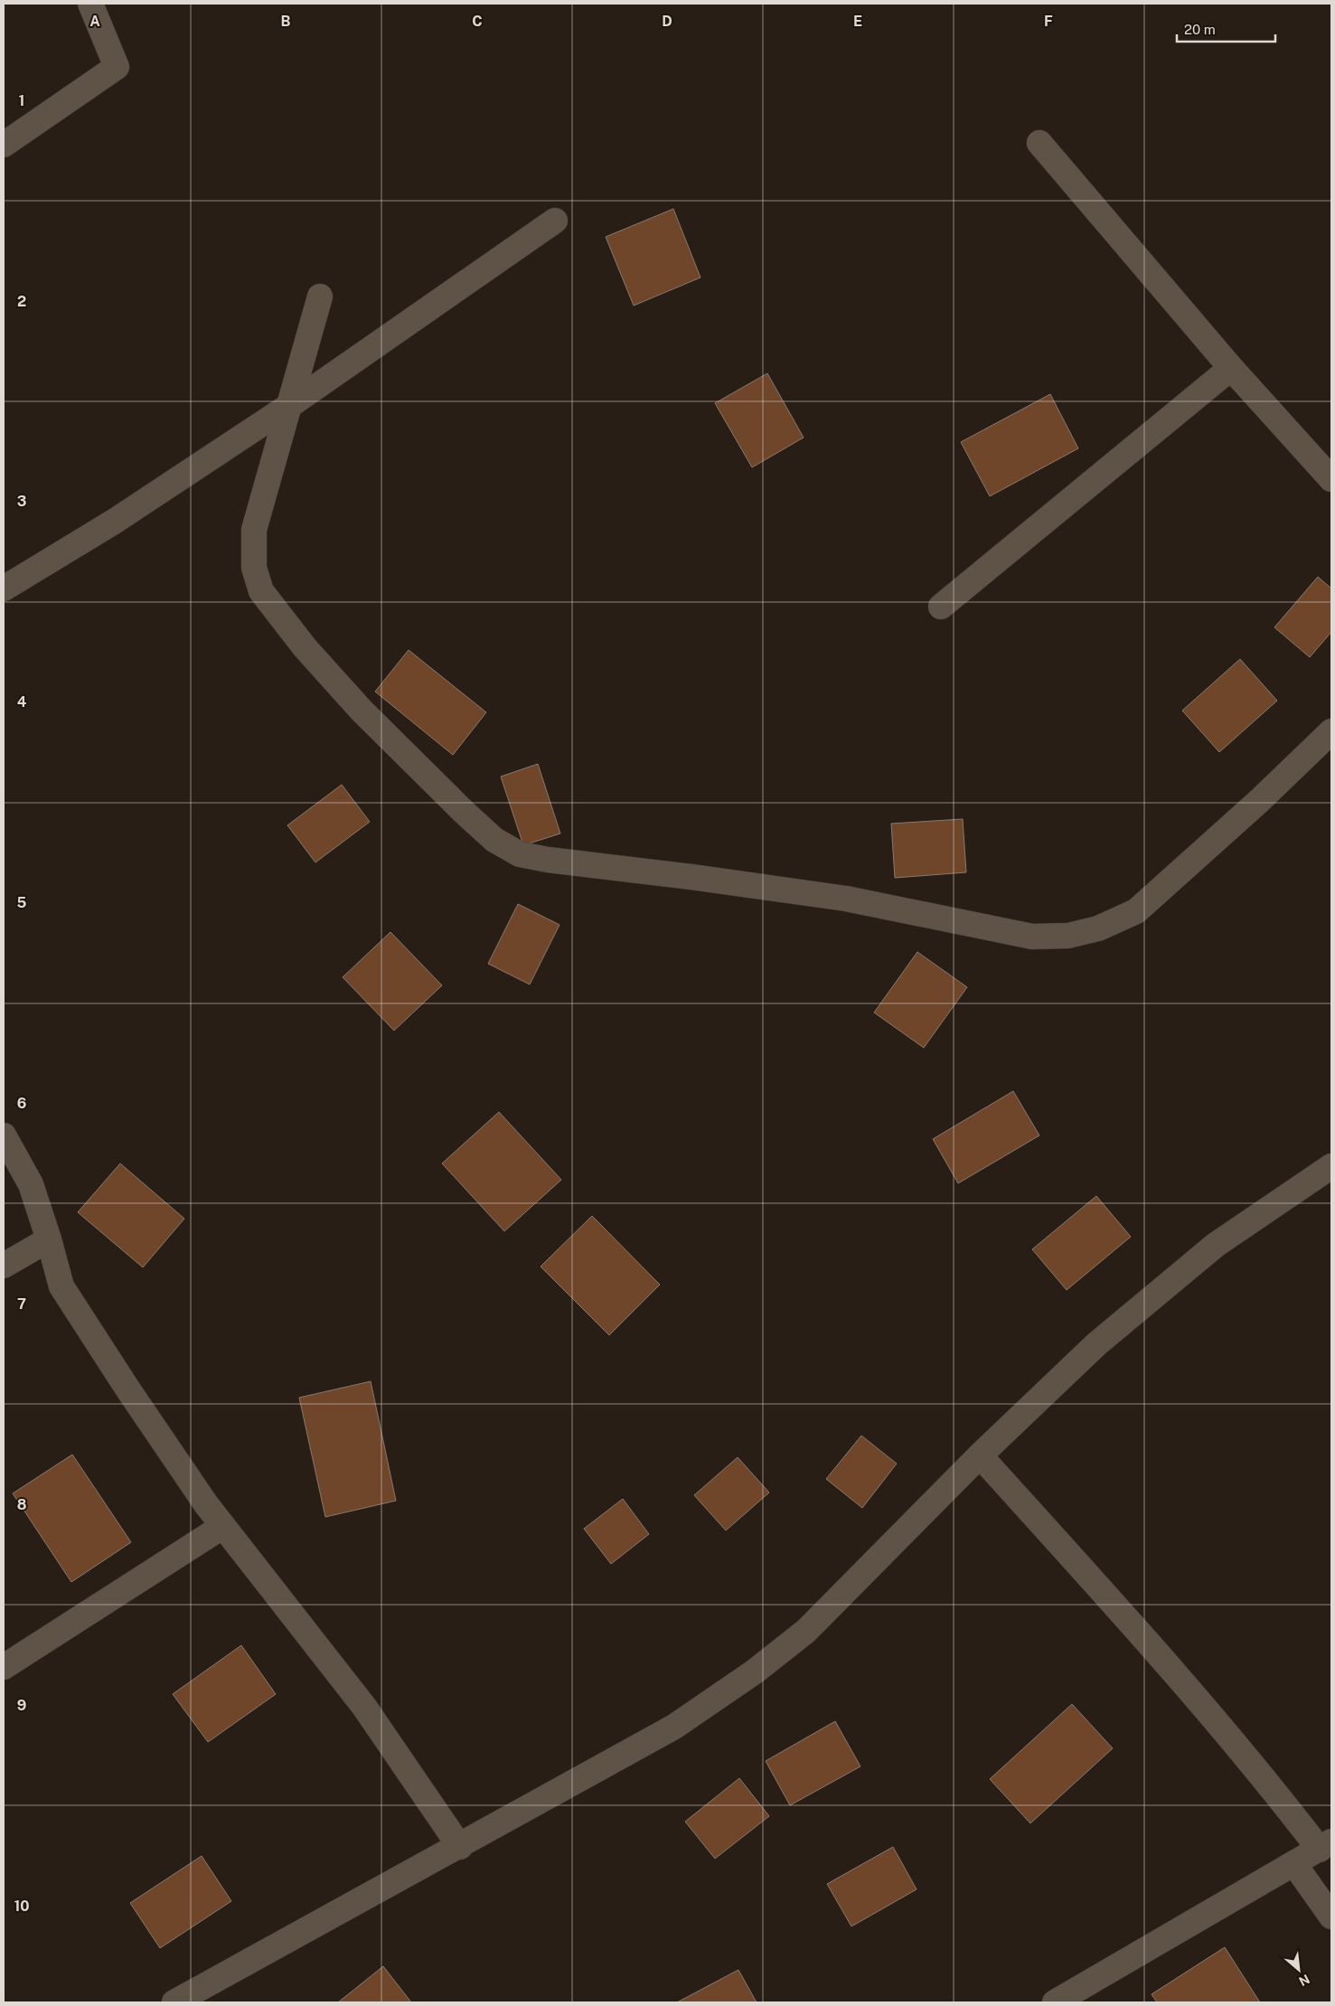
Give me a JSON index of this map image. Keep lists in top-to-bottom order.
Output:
{
  "scale_bar": "20 m",
  "north": "bottom right",
  "grid": {
    "columns": [
      "A",
      "B",
      "C",
      "D",
      "E",
      "F"
    ],
    "rows": [
      "1",
      "2",
      "3",
      "4",
      "5",
      "6",
      "7",
      "8",
      "9",
      "10"
    ]
  }
}
